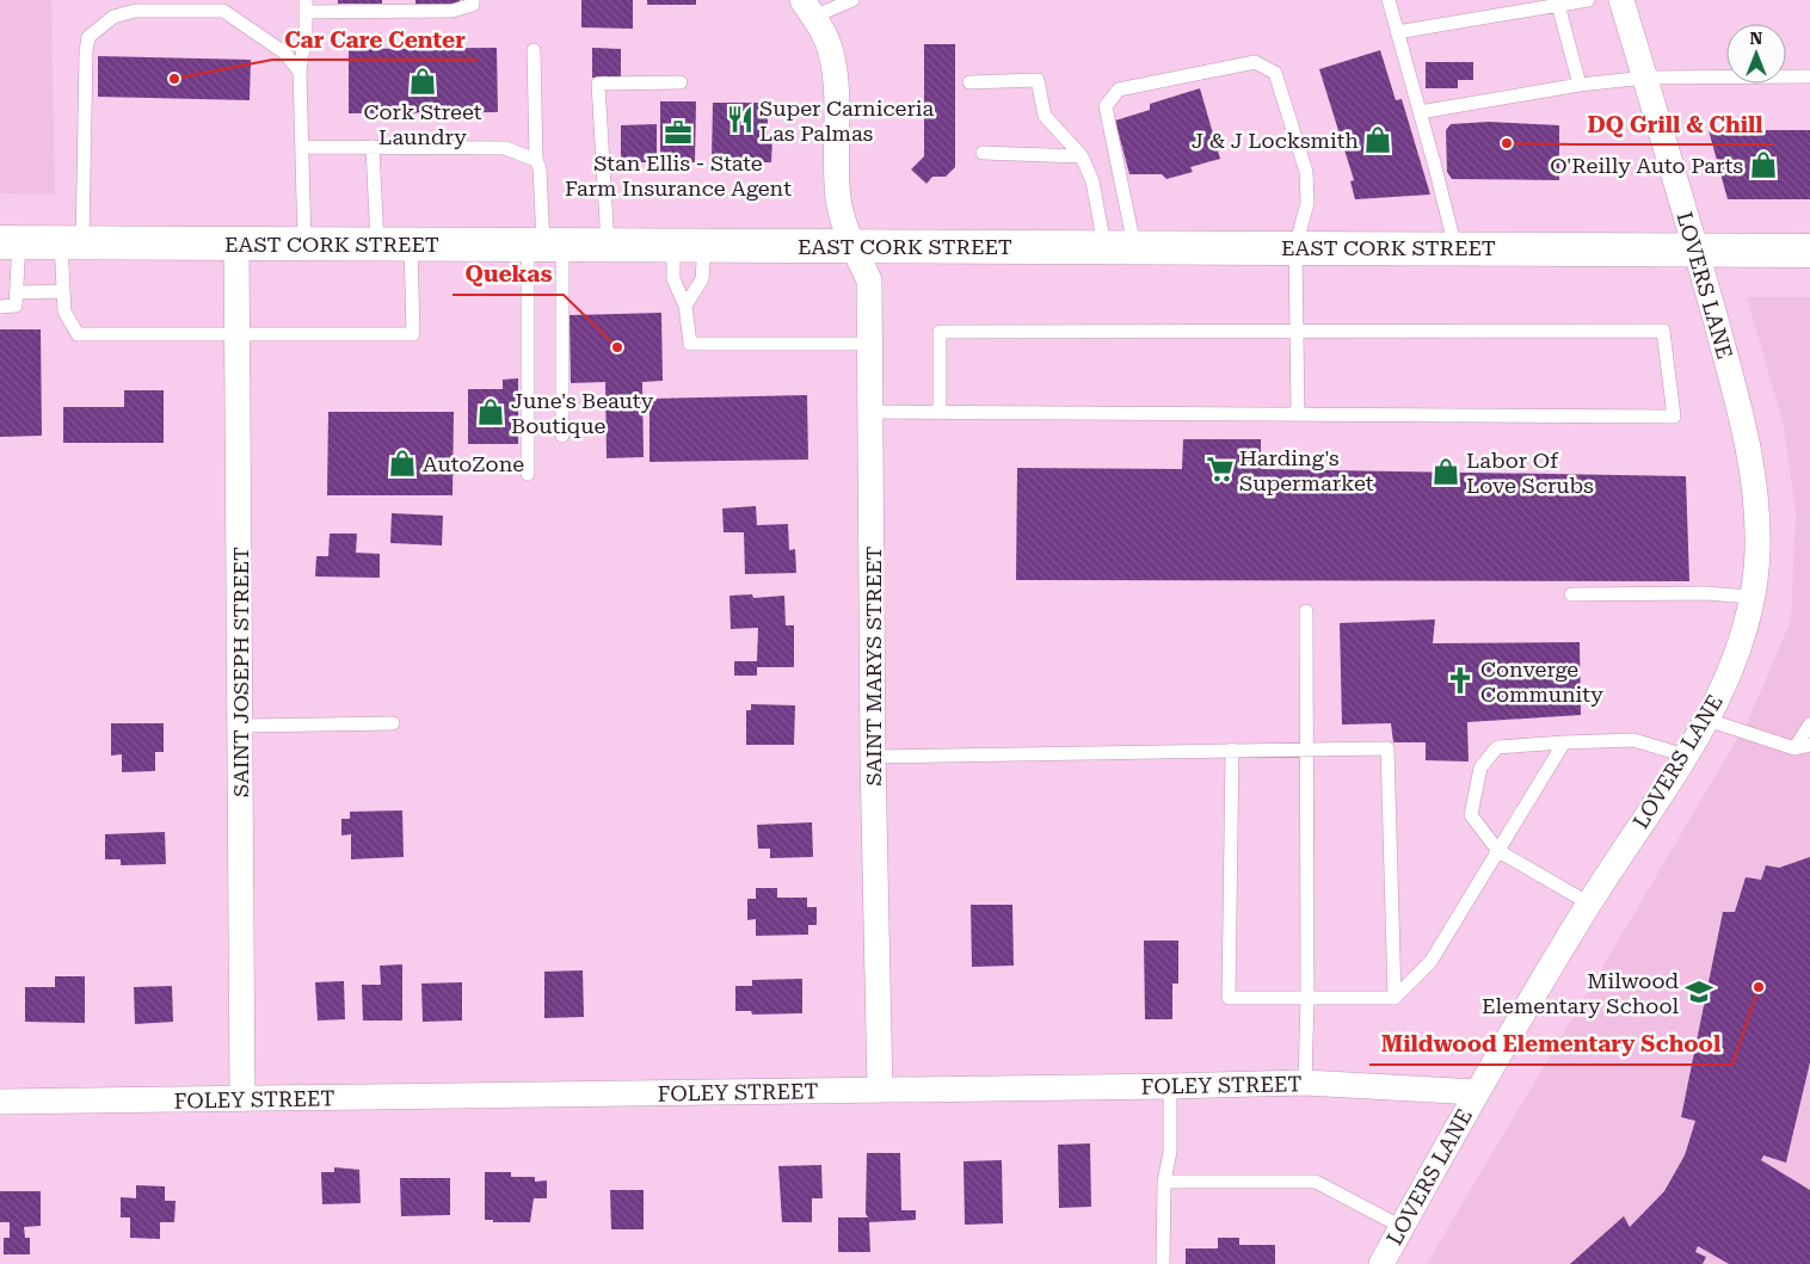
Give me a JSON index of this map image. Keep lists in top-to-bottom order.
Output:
{
  "streets": {
    "street": [
      "EAST CORK STREET",
      "LOVERS LANE",
      "SAINT MARYS STREET",
      "SAINT JOSEPH STREET",
      "FOLEY STREET"
    ]
  },
  "crossings": [
    ["EAST CORK STREET", "LOVERS LANE"],
    ["EAST CORK STREET", "SAINT MARYS STREET"],
    ["EAST CORK STREET", "SAINT JOSEPH STREET"],
    ["LOVERS LANE", "FOLEY STREET"],
    ["SAINT MARYS STREET", "FOLEY STREET"],
    ["SAINT JOSEPH STREET", "FOLEY STREET"]
  ],
  "places": {
    "other": [
      "Car Care Center",
      "DQ Grill & Chill",
      "Quekas",
      "Mildwood Elementary School"
    ],
    "shop": [
      "Cork Street Laundry",
      "J & J Locksmith",
      "O'Reilly Auto Parts",
      "June's Beauty Boutique",
      "AutoZone",
      "Labor Of Love Scrubs"
    ],
    "restaurant": ["Super Carniceria Las Palmas"],
    "office": ["Stan Ellis - State Farm Insurance Agent"],
    "supermarket": ["Harding's Supermarket"],
    "church": ["Converge Community"],
    "school or university": ["Milwood Elementary School"]
  },
  "north": "top"
}
